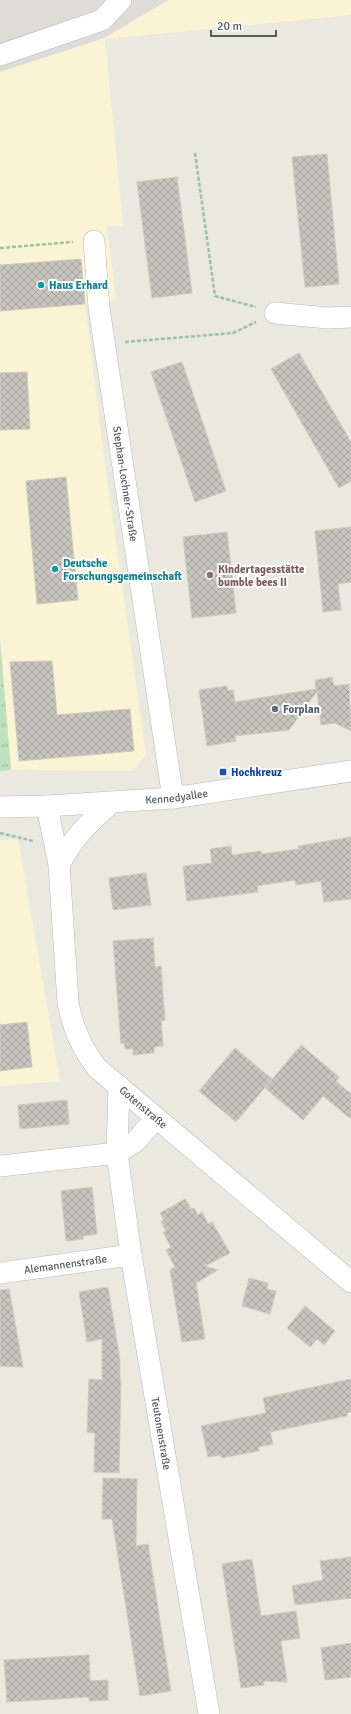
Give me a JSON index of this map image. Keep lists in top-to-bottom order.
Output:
{
  "streets": {
    "street": [
      "Stephan-Lochner-Straße",
      "Kennedyallee",
      "Gotenstraße",
      "Alemannenstraße",
      "Teutonenstraße"
    ]
  },
  "crossings": [
    ["Stephan-Lochner-Straße", "Kennedyallee"],
    ["Kennedyallee", "Gotenstraße"],
    ["Gotenstraße", "Teutonenstraße"],
    ["Alemannenstraße", "Teutonenstraße"]
  ],
  "places": {
    "other": [
      "Haus Erhard",
      "Deutsche Forschungsgemeinschaft",
      "Kindertagesstätte bumble bees II",
      "Forplan"
    ],
    "transit": ["Hochkreuz"]
  },
  "scale_bar": "20 m"
}
